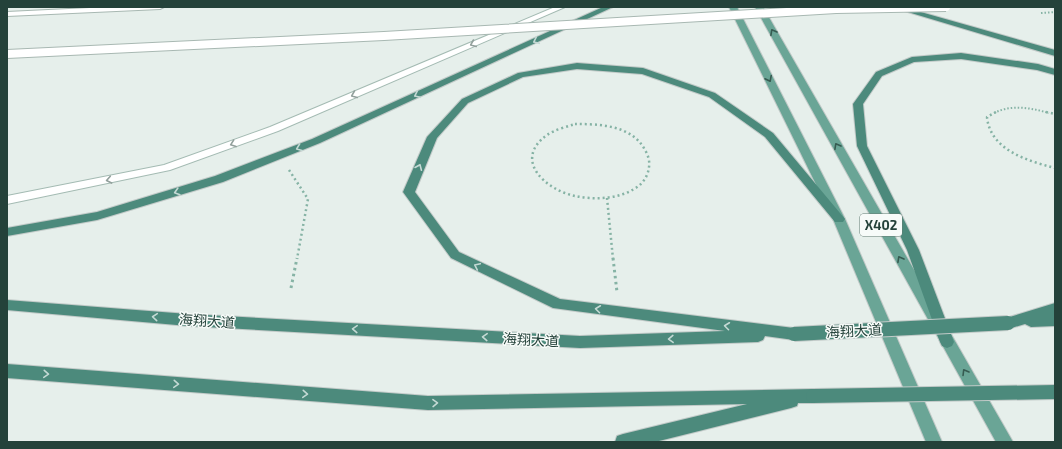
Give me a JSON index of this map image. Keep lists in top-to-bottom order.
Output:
{
  "streets": {
    "highway": ["海翔大道"],
    "main road": ["X402"]
  }
}
